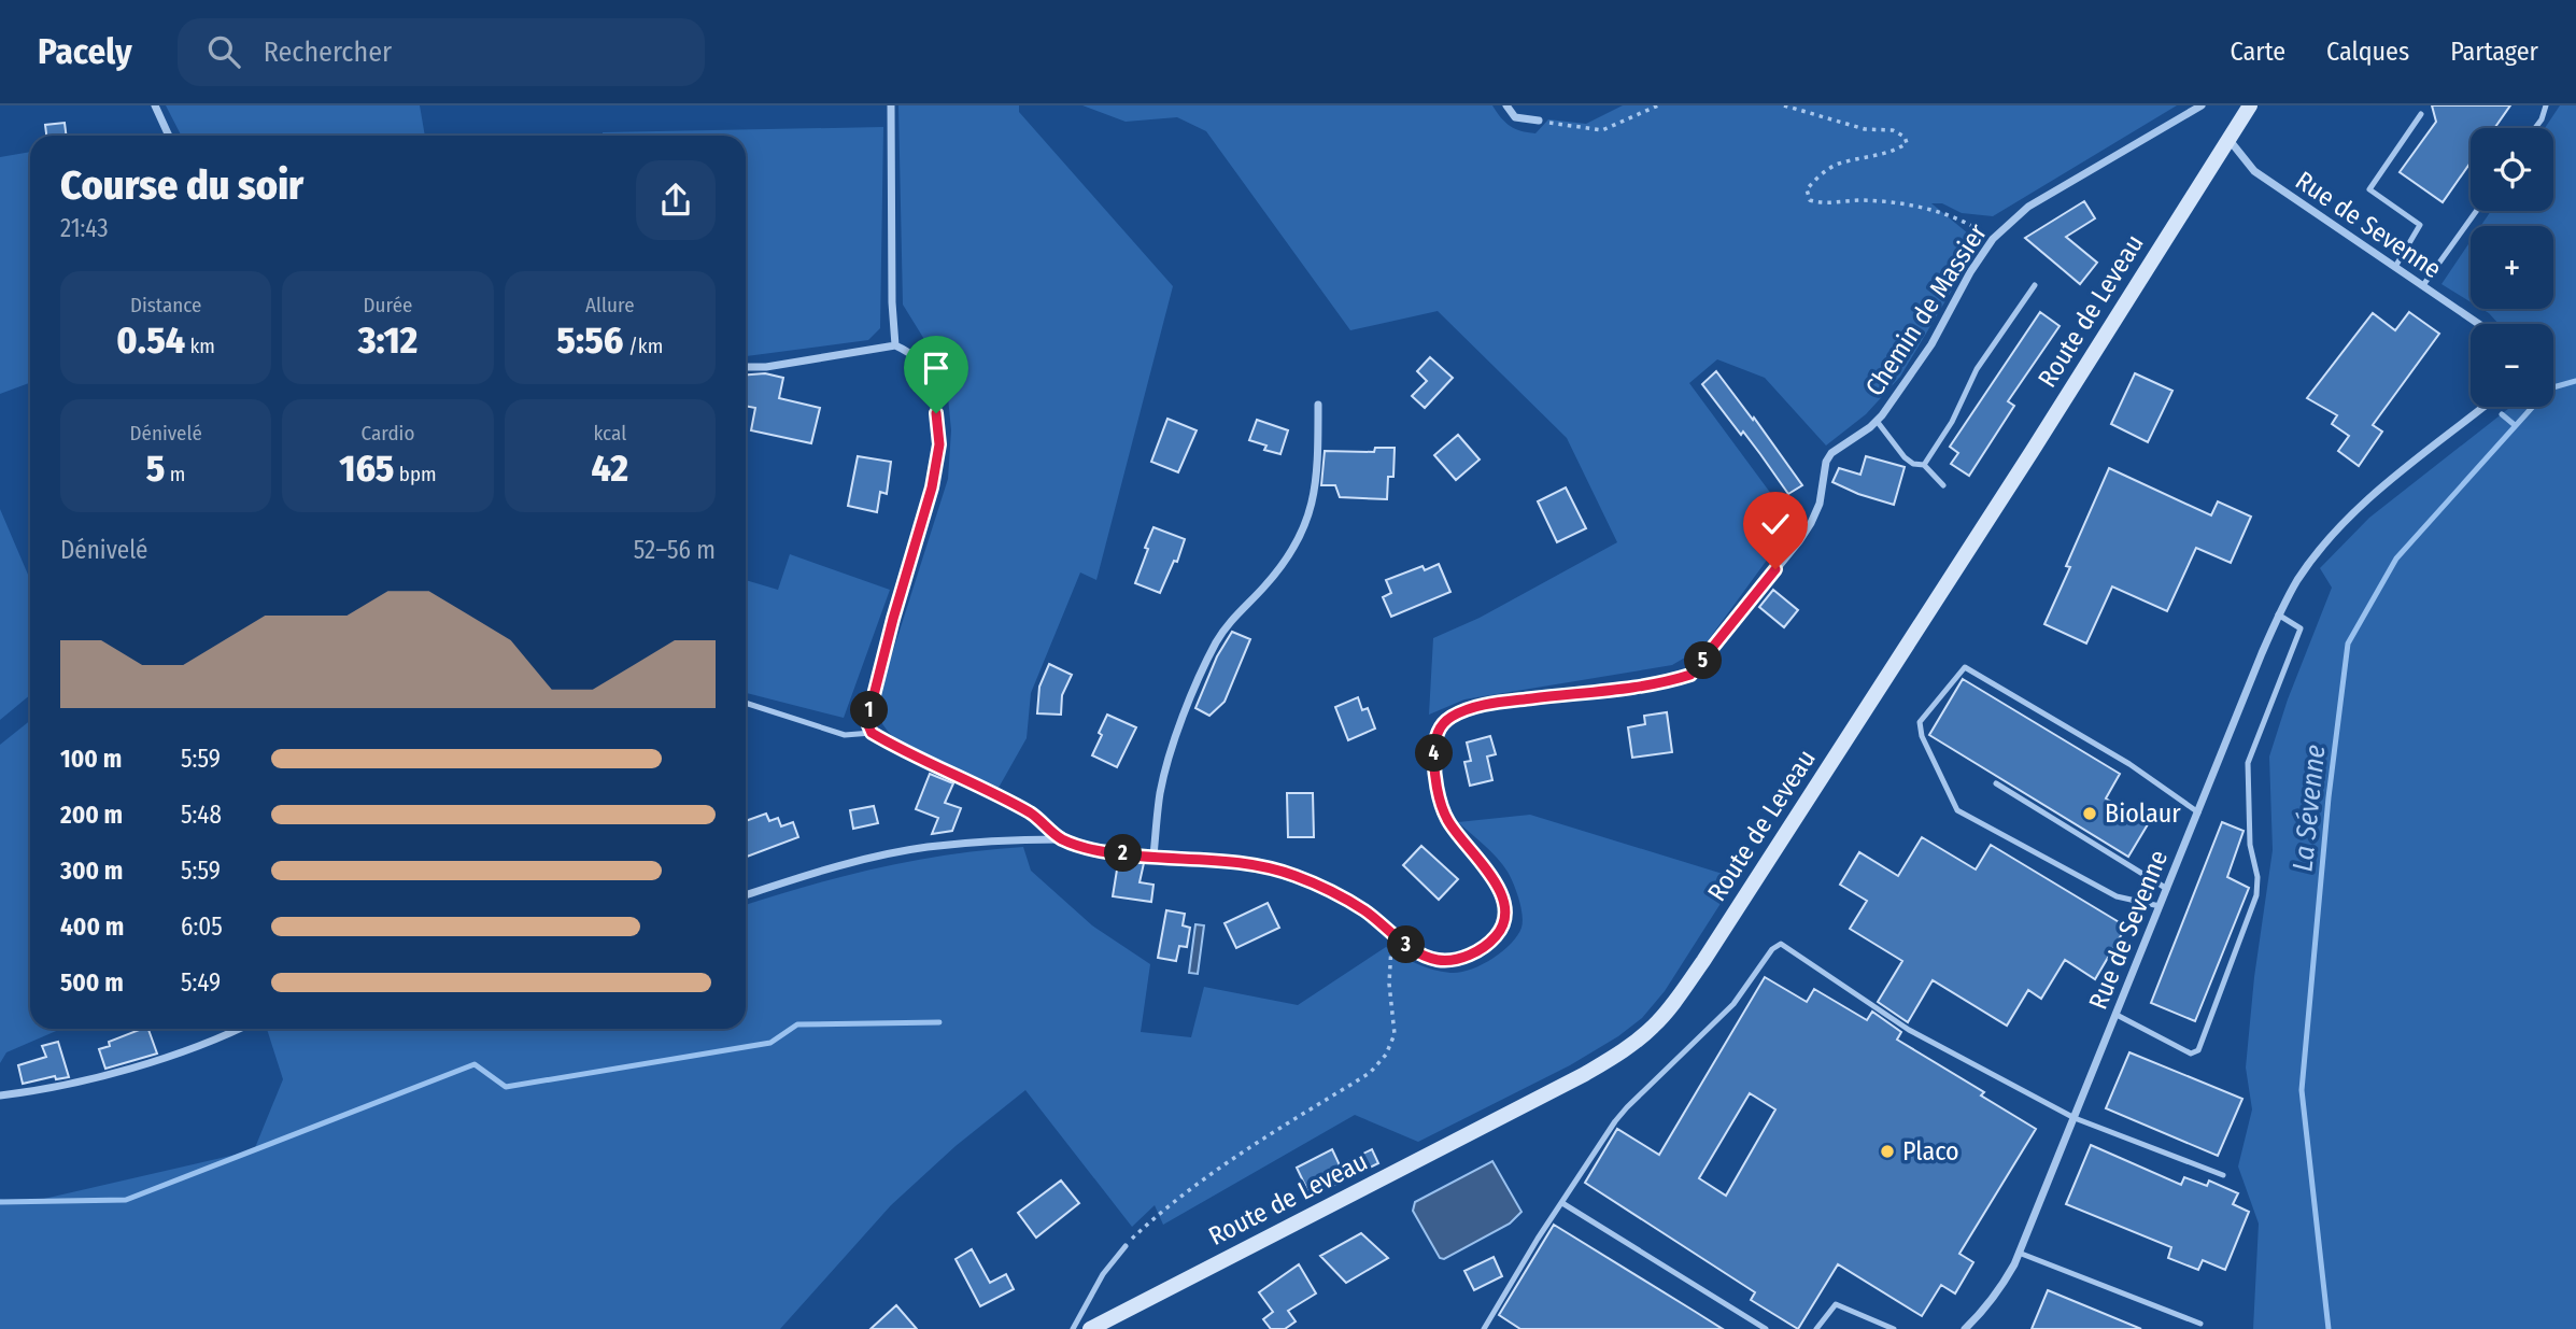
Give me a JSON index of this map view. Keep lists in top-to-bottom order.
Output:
{
  "streets": {
    "street": ["Rue de Sevenne", "Chemin de Massier", "Route de Leveau"]
  },
  "crossings": [
    ["Rue de Sevenne", "Route de Leveau"]
  ],
  "water": ["La Sévenne"],
  "places": ["Biolaur", "Placo"],
  "page": {
    "header": "Pacely",
    "search": "Rechercher",
    "nav": ["Carte", "Calques", "Partager"],
    "map_buttons": ["+", "−"],
    "heading": ["Course du soir", "21:43"],
    "stats": [
      ["Distance", "0.54 km"],
      ["Durée", "3:12"],
      ["Allure", "5:56 /km"],
      ["Dénivelé", "5 m"],
      ["Cardio", "165 bpm"],
      ["kcal", "42"]
    ],
    "chart": ["Dénivelé", "52–56 m"],
    "pins": [
      "5",
      "1",
      "4",
      "2",
      "3"
    ],
    "list": [
      {
        "name": "100 m",
        "note": "5:59"
      },
      {
        "name": "200 m",
        "note": "5:48"
      },
      {
        "name": "300 m",
        "note": "5:59"
      },
      {
        "name": "400 m",
        "note": "6:05"
      },
      {
        "name": "500 m",
        "note": "5:49"
      }
    ]
  }
}
